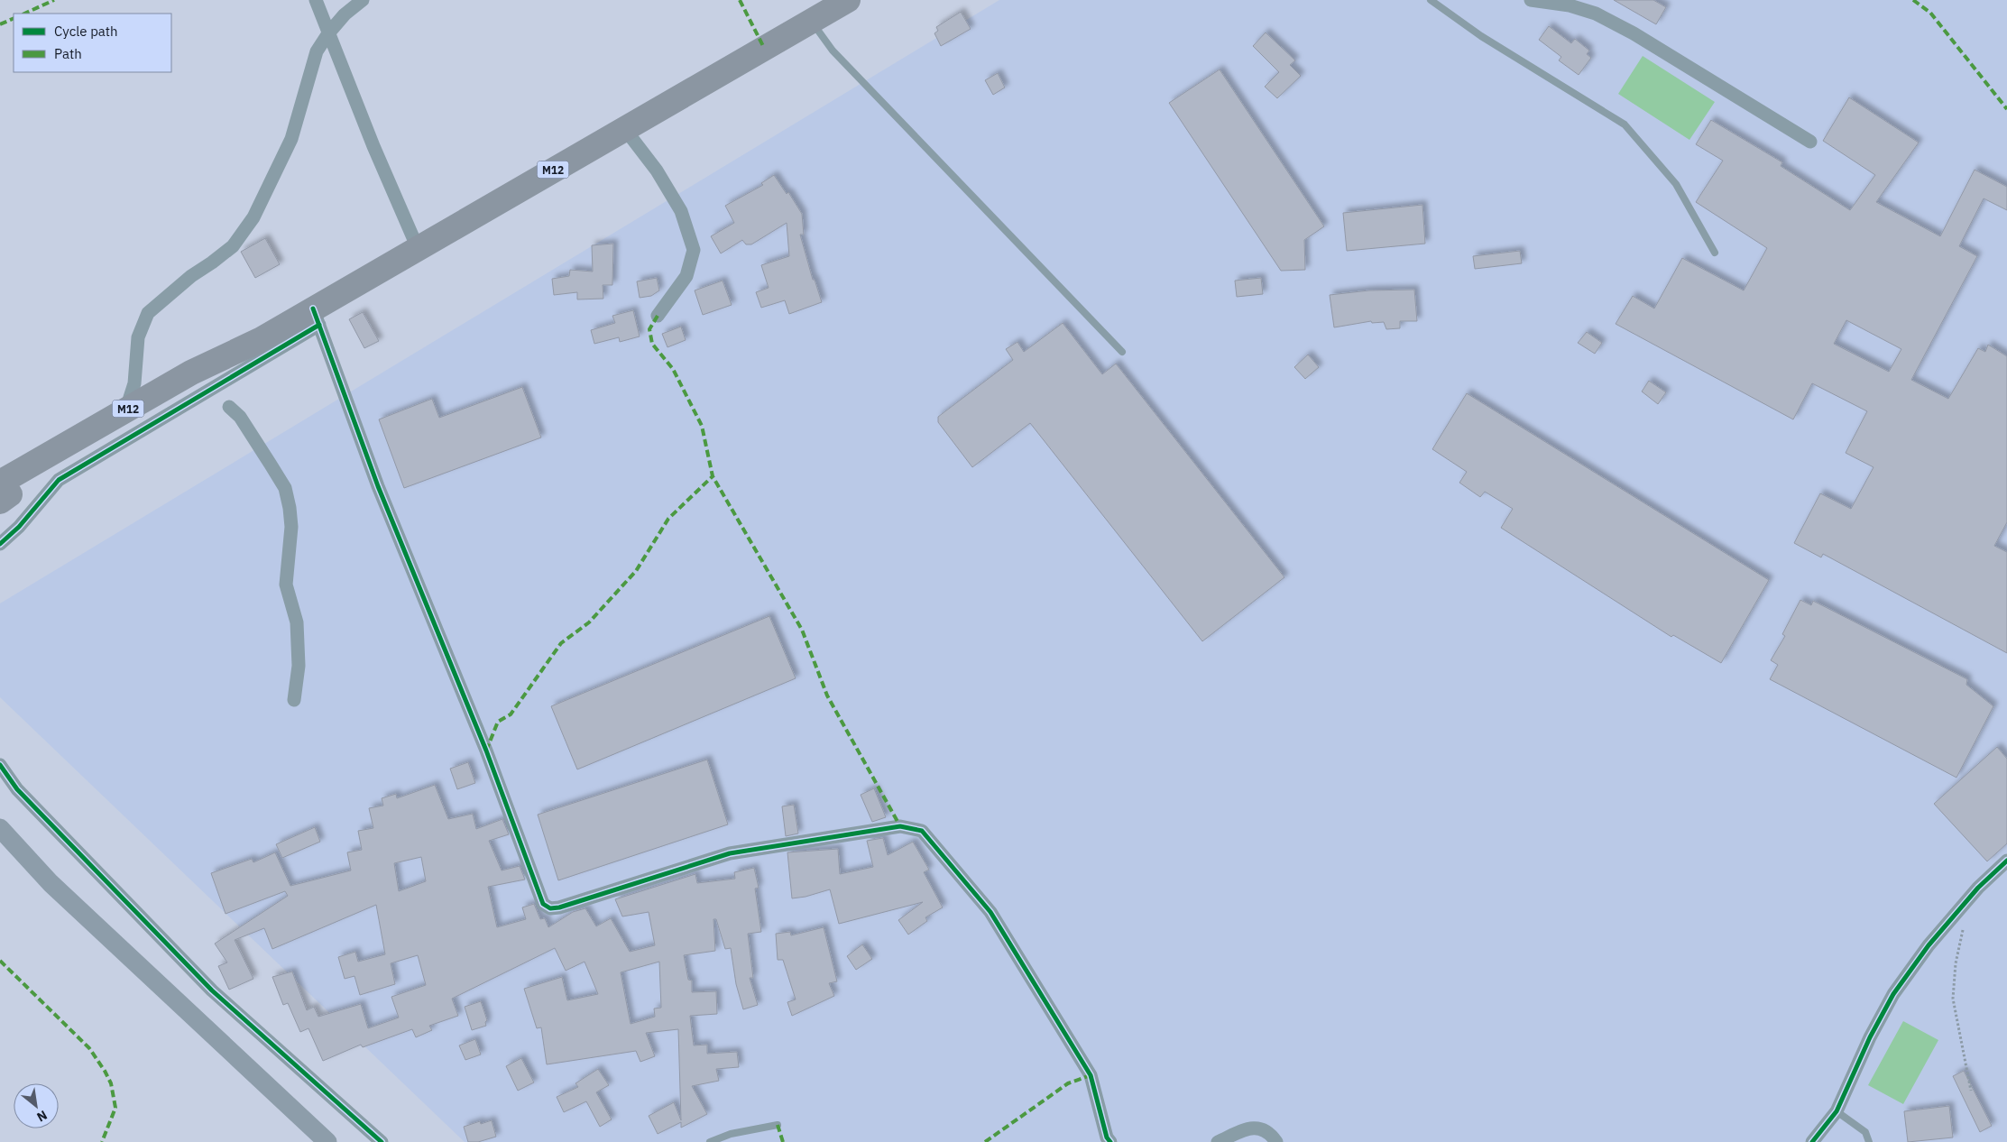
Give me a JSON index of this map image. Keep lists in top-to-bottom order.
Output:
{
  "streets": {
    "highway": ["M12"]
  },
  "legend": ["Cycle path", "Path"],
  "north": "bottom right"
}
